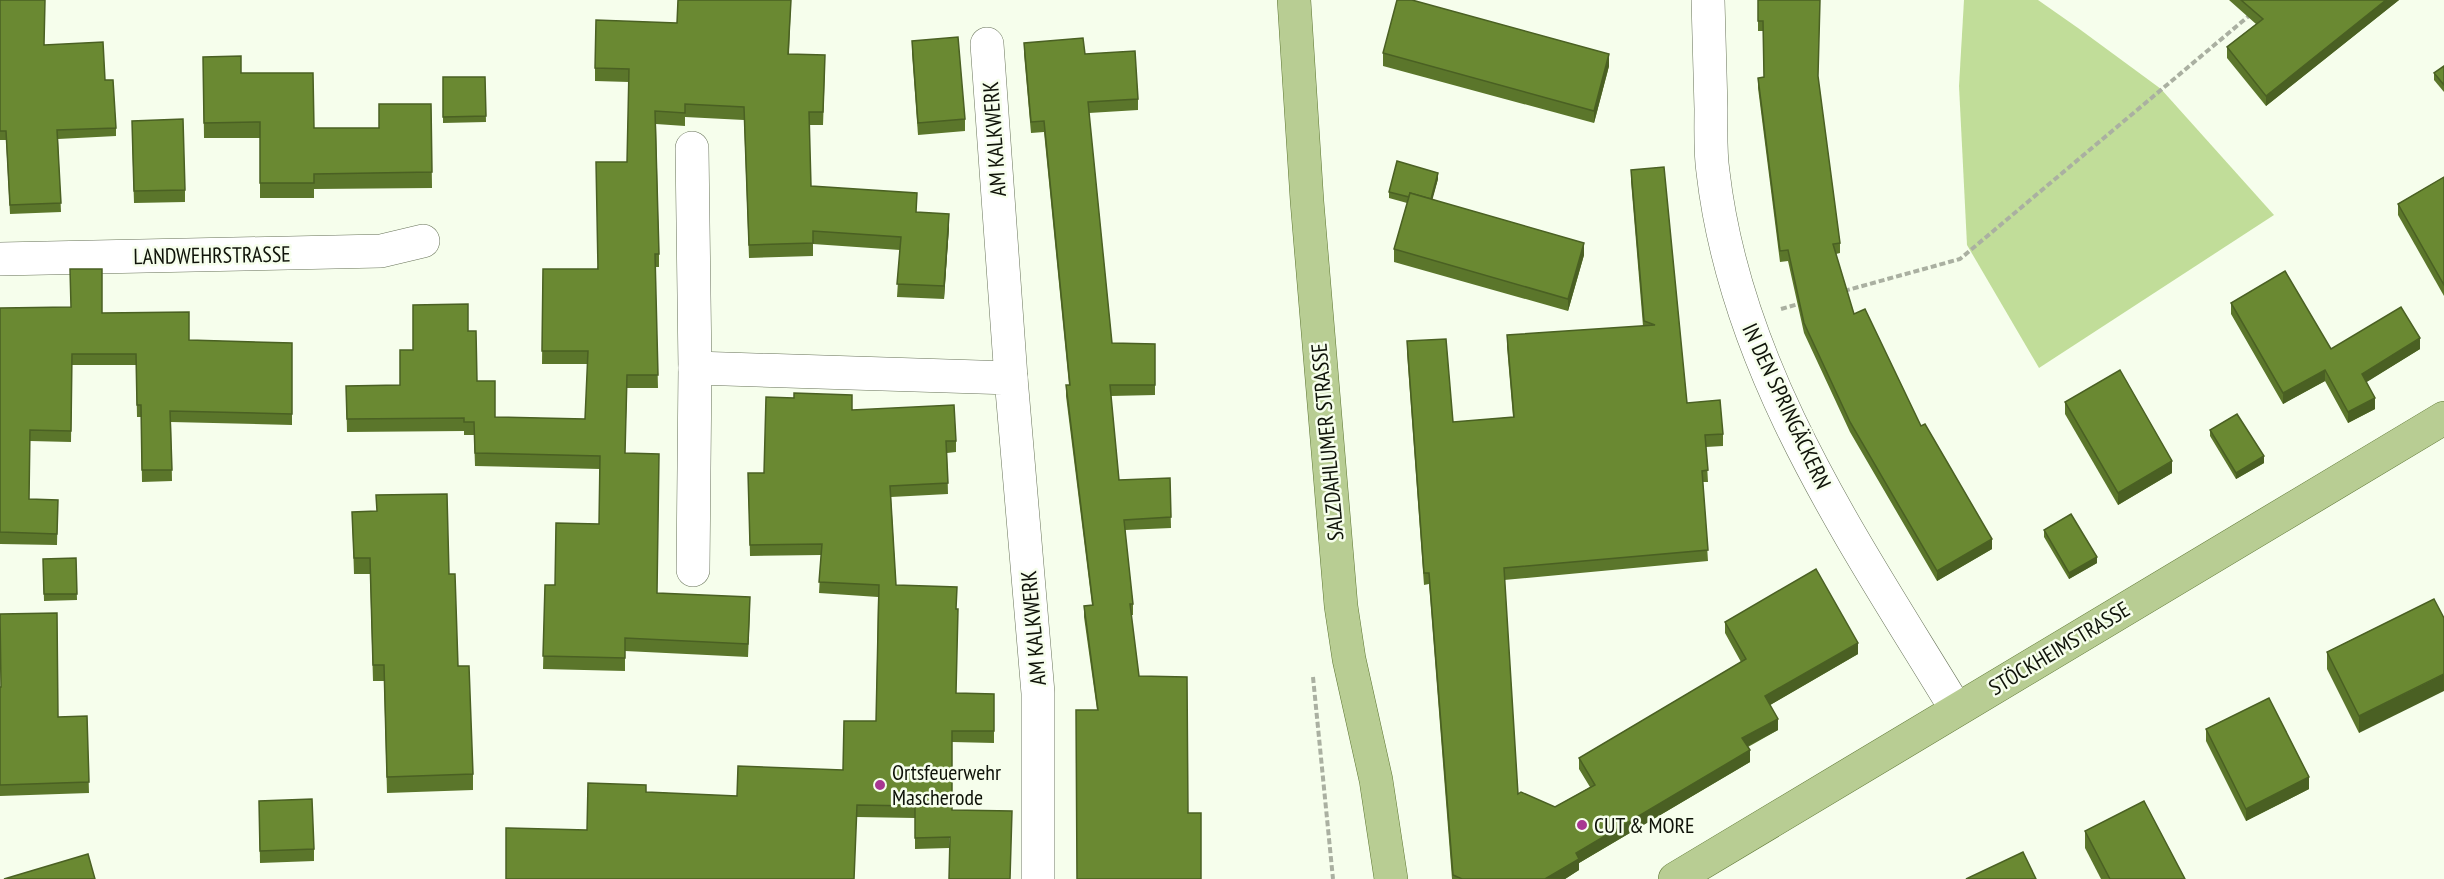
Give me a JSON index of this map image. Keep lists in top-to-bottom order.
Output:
{
  "streets": {
    "main road": ["SALZDAHLUMER STRASSE", "STÖCKHEIMSTRASSE"],
    "street": ["AM KALKWERK", "LANDWEHRSTRASSE", "IN DEN SPRINGÄCKERN"]
  },
  "crossings": [
    ["IN DEN SPRINGÄCKERN", "STÖCKHEIMSTRASSE"]
  ],
  "places": ["Ortsfeuerwehr Mascherode", "CUT & MORE"]
}
